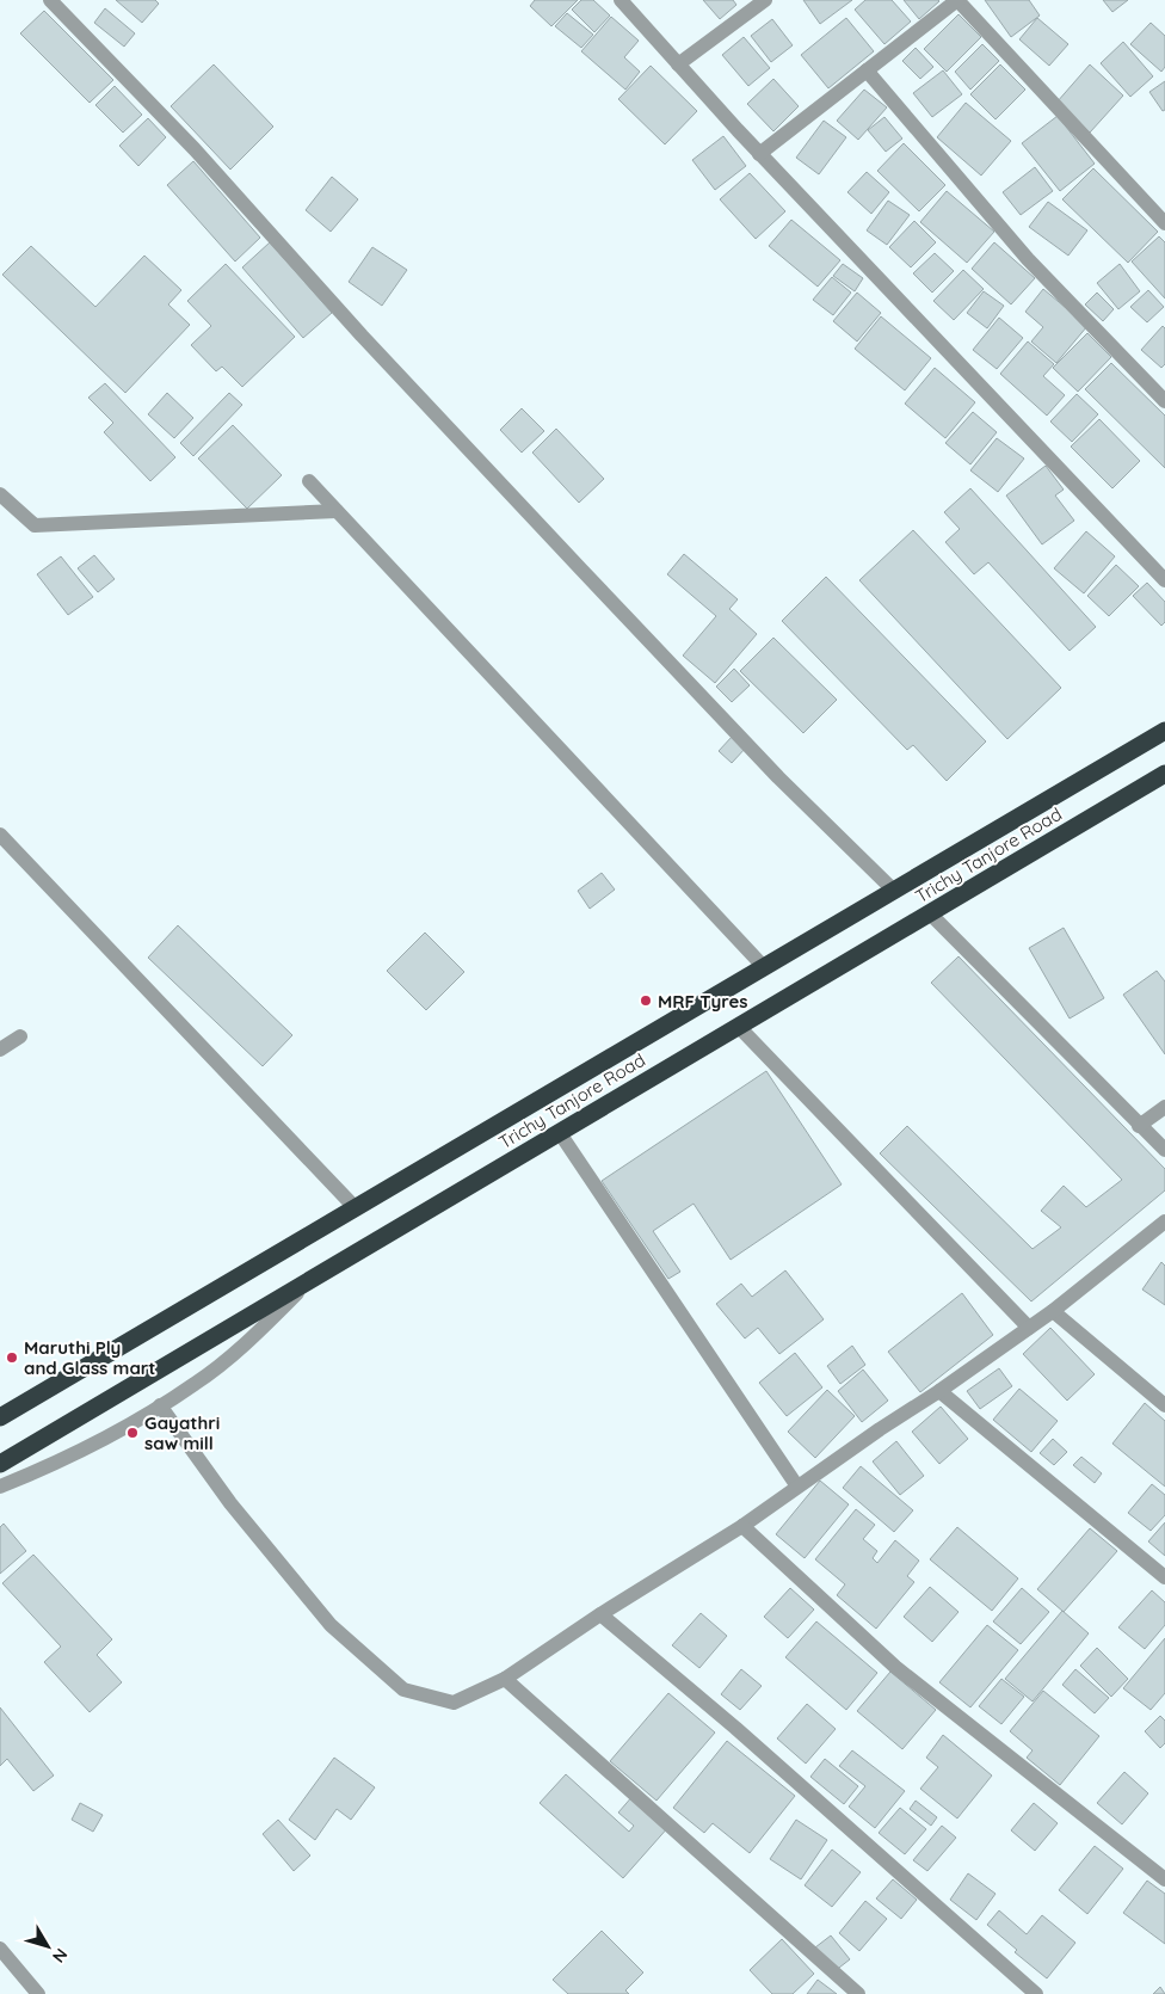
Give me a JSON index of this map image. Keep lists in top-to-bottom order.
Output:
{
  "streets": {
    "highway": ["Trichy Tanjore Road"]
  },
  "places": ["MRF Tyres", "Maruthi Ply and Glass mart", "Gayathri saw mill"],
  "north": "bottom right"
}
